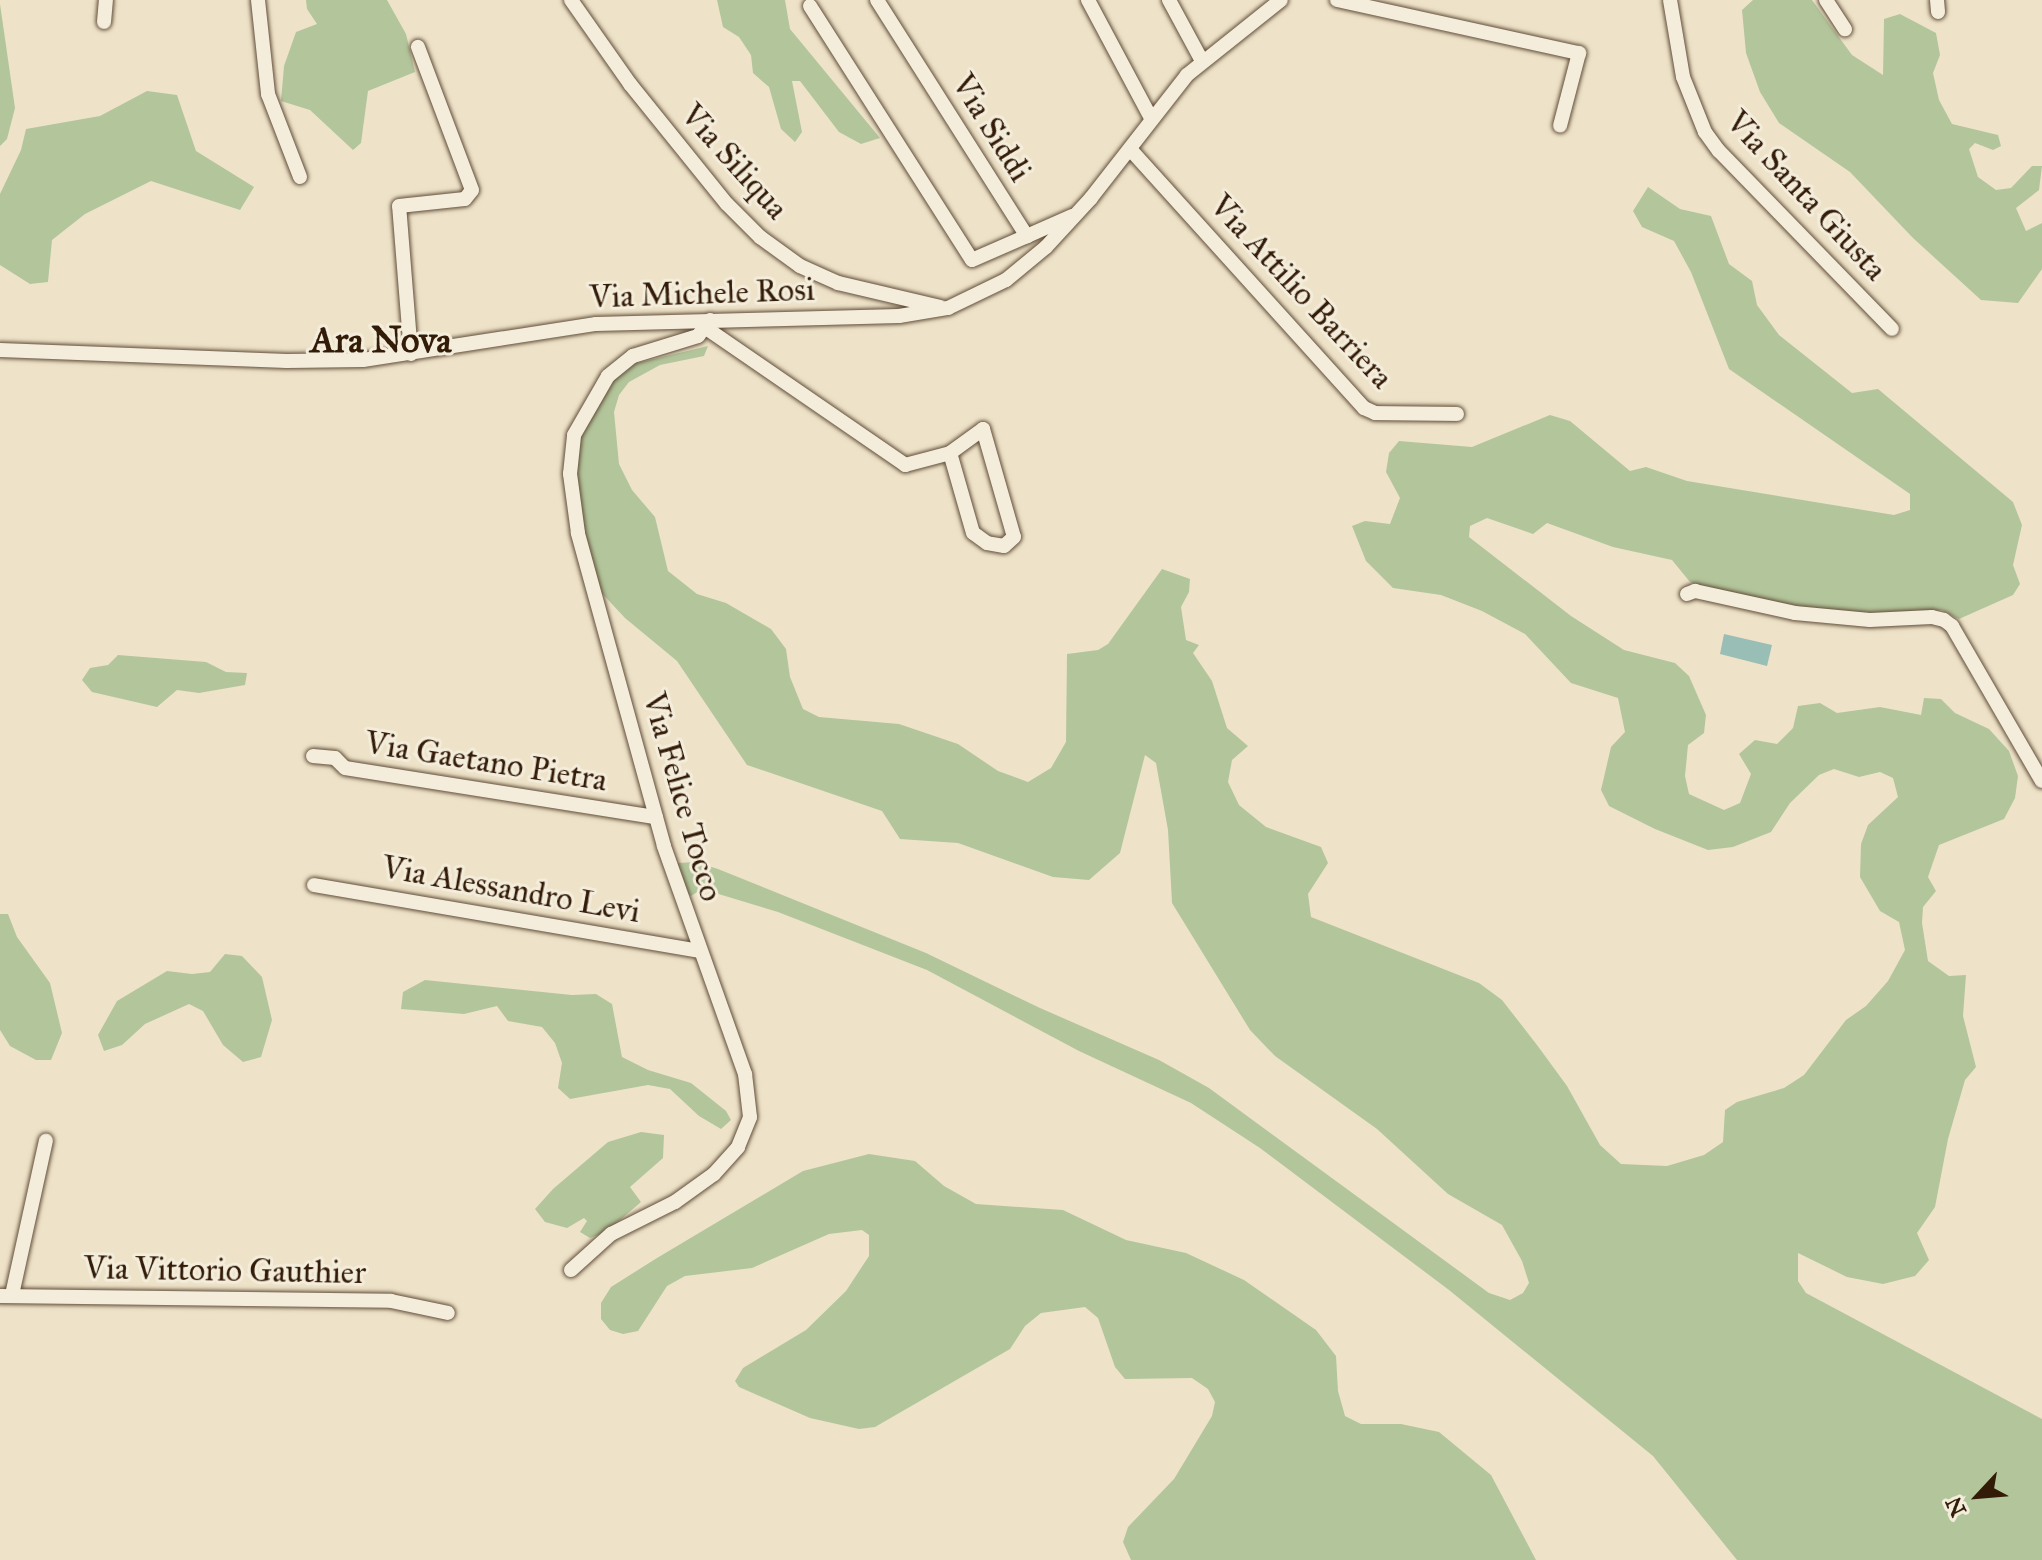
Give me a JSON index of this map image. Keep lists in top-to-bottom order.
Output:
{
  "streets": {
    "street": [
      "Via Siddi",
      "Via Siliqua",
      "Via Santa Giusta",
      "Via Attilio Barriera",
      "Via Michele Rosi",
      "Via Gaetano Pietra",
      "Via Felice Tocco",
      "Via Alessandro Levi",
      "Via Vittorio Gauthier"
    ]
  },
  "crossings": [
    ["Via Siliqua", "Via Michele Rosi"],
    ["Via Attilio Barriera", "Via Michele Rosi"],
    ["Via Michele Rosi", "Via Felice Tocco"],
    ["Via Gaetano Pietra", "Via Felice Tocco"],
    ["Via Felice Tocco", "Via Alessandro Levi"]
  ],
  "districts": ["Ara Nova"],
  "north": "bottom left"
}
